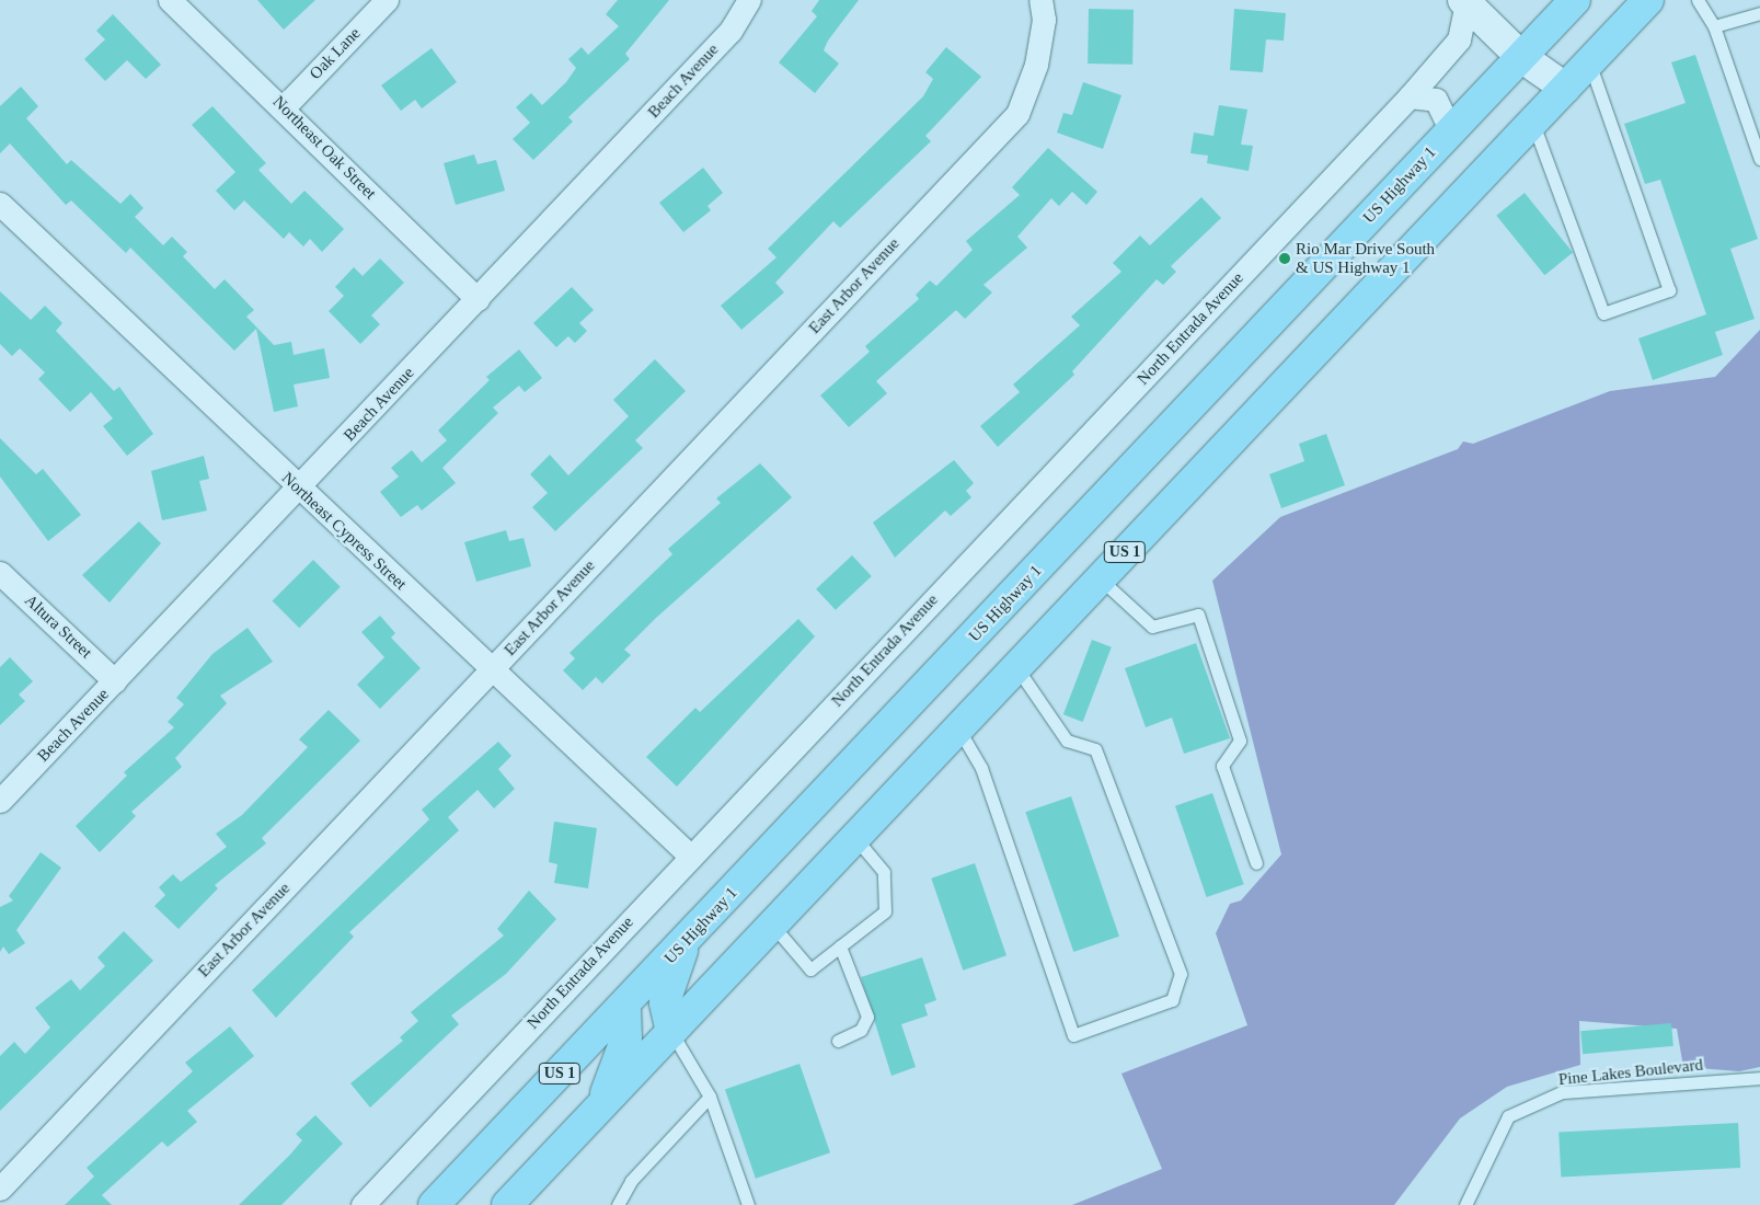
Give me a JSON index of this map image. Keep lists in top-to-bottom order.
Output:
{
  "streets": {
    "main road": ["US Highway 1", "US 1"],
    "street": [
      "Oak Lane",
      "Beach Avenue",
      "Northeast Oak Street",
      "East Arbor Avenue",
      "North Entrada Avenue",
      "Northeast Cypress Street",
      "Altura Street"
    ],
    "lane": ["Pine Lakes Boulevard"]
  },
  "crossings": [
    ["Oak Lane", "Northeast Oak Street"],
    ["Beach Avenue", "Northeast Oak Street"],
    ["Beach Avenue", "Northeast Cypress Street"],
    ["Beach Avenue", "Altura Street"],
    ["East Arbor Avenue", "Northeast Cypress Street"],
    ["North Entrada Avenue", "Northeast Cypress Street"]
  ],
  "places": ["Rio Mar Drive South & US Highway 1"]
}
